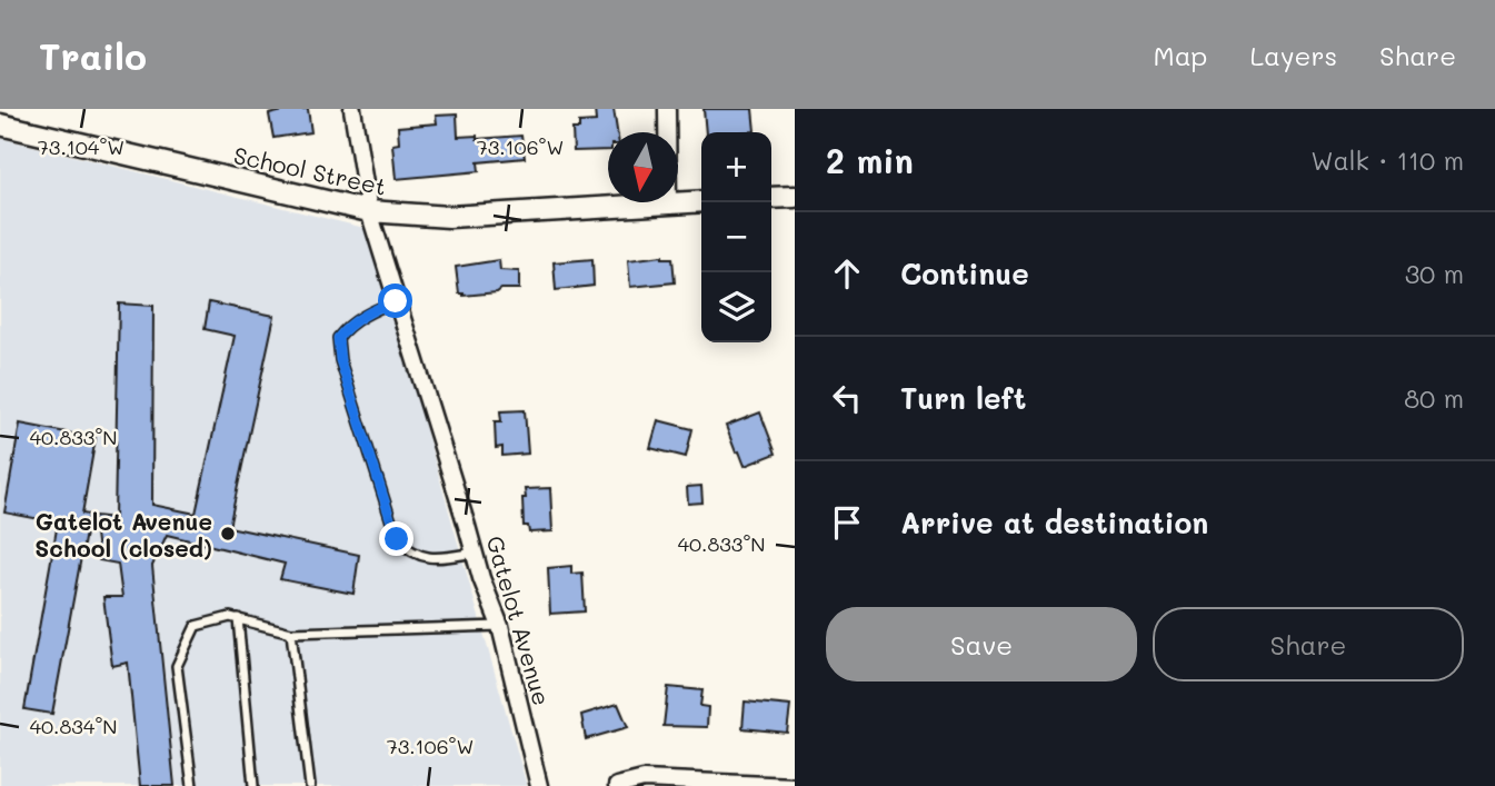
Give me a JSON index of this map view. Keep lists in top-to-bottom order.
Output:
{
  "streets": {
    "street": ["School Street", "Gatelot Avenue"]
  },
  "crossings": [
    ["School Street", "Gatelot Avenue"]
  ],
  "places": ["Gatelot Avenue School (closed)"],
  "north": "bottom",
  "page": {
    "header": "Trailo",
    "nav": ["Map", "Layers", "Share"],
    "heading": ["2 min", "Walk · 110 m"],
    "map_buttons": ["+", "−"],
    "list": [
      ["Continue", "30 m"],
      ["Turn left", "80 m"],
      "Arrive at destination"
    ],
    "buttons": ["Save", "Share"]
  },
  "coordinates": [
    "73.104°W",
    "73.106°W",
    "40.833°N",
    "40.834°N"
  ]
}
